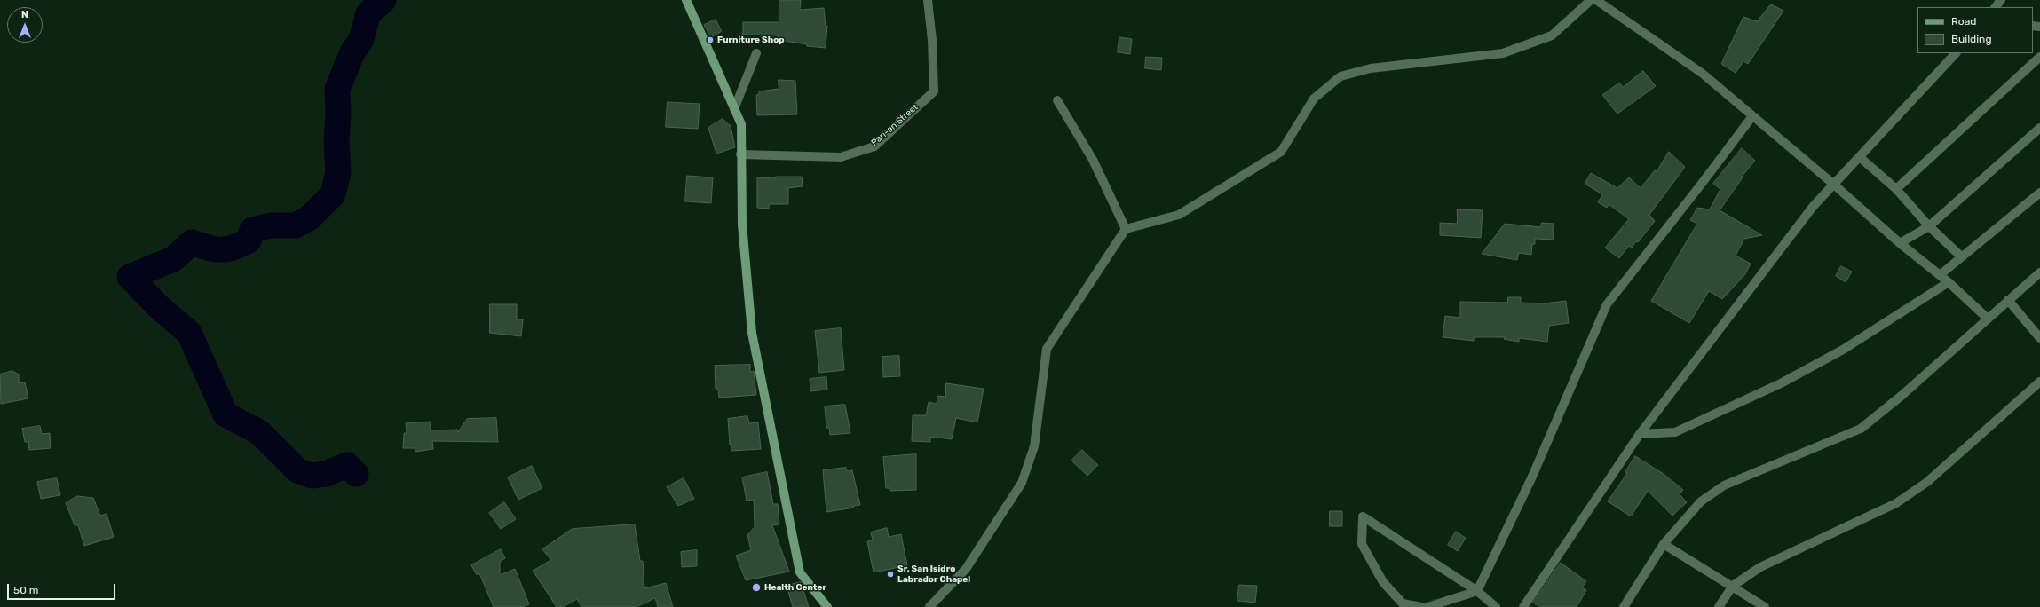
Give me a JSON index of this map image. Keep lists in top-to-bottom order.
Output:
{
  "streets": {
    "street": ["Pari-an Street"]
  },
  "places": ["Furniture Shop", "Sr. San Isidro Labrador Chapel", "Health Center"],
  "legend": ["Road", "Building"],
  "scale_bar": "50 m",
  "north": "top"
}
